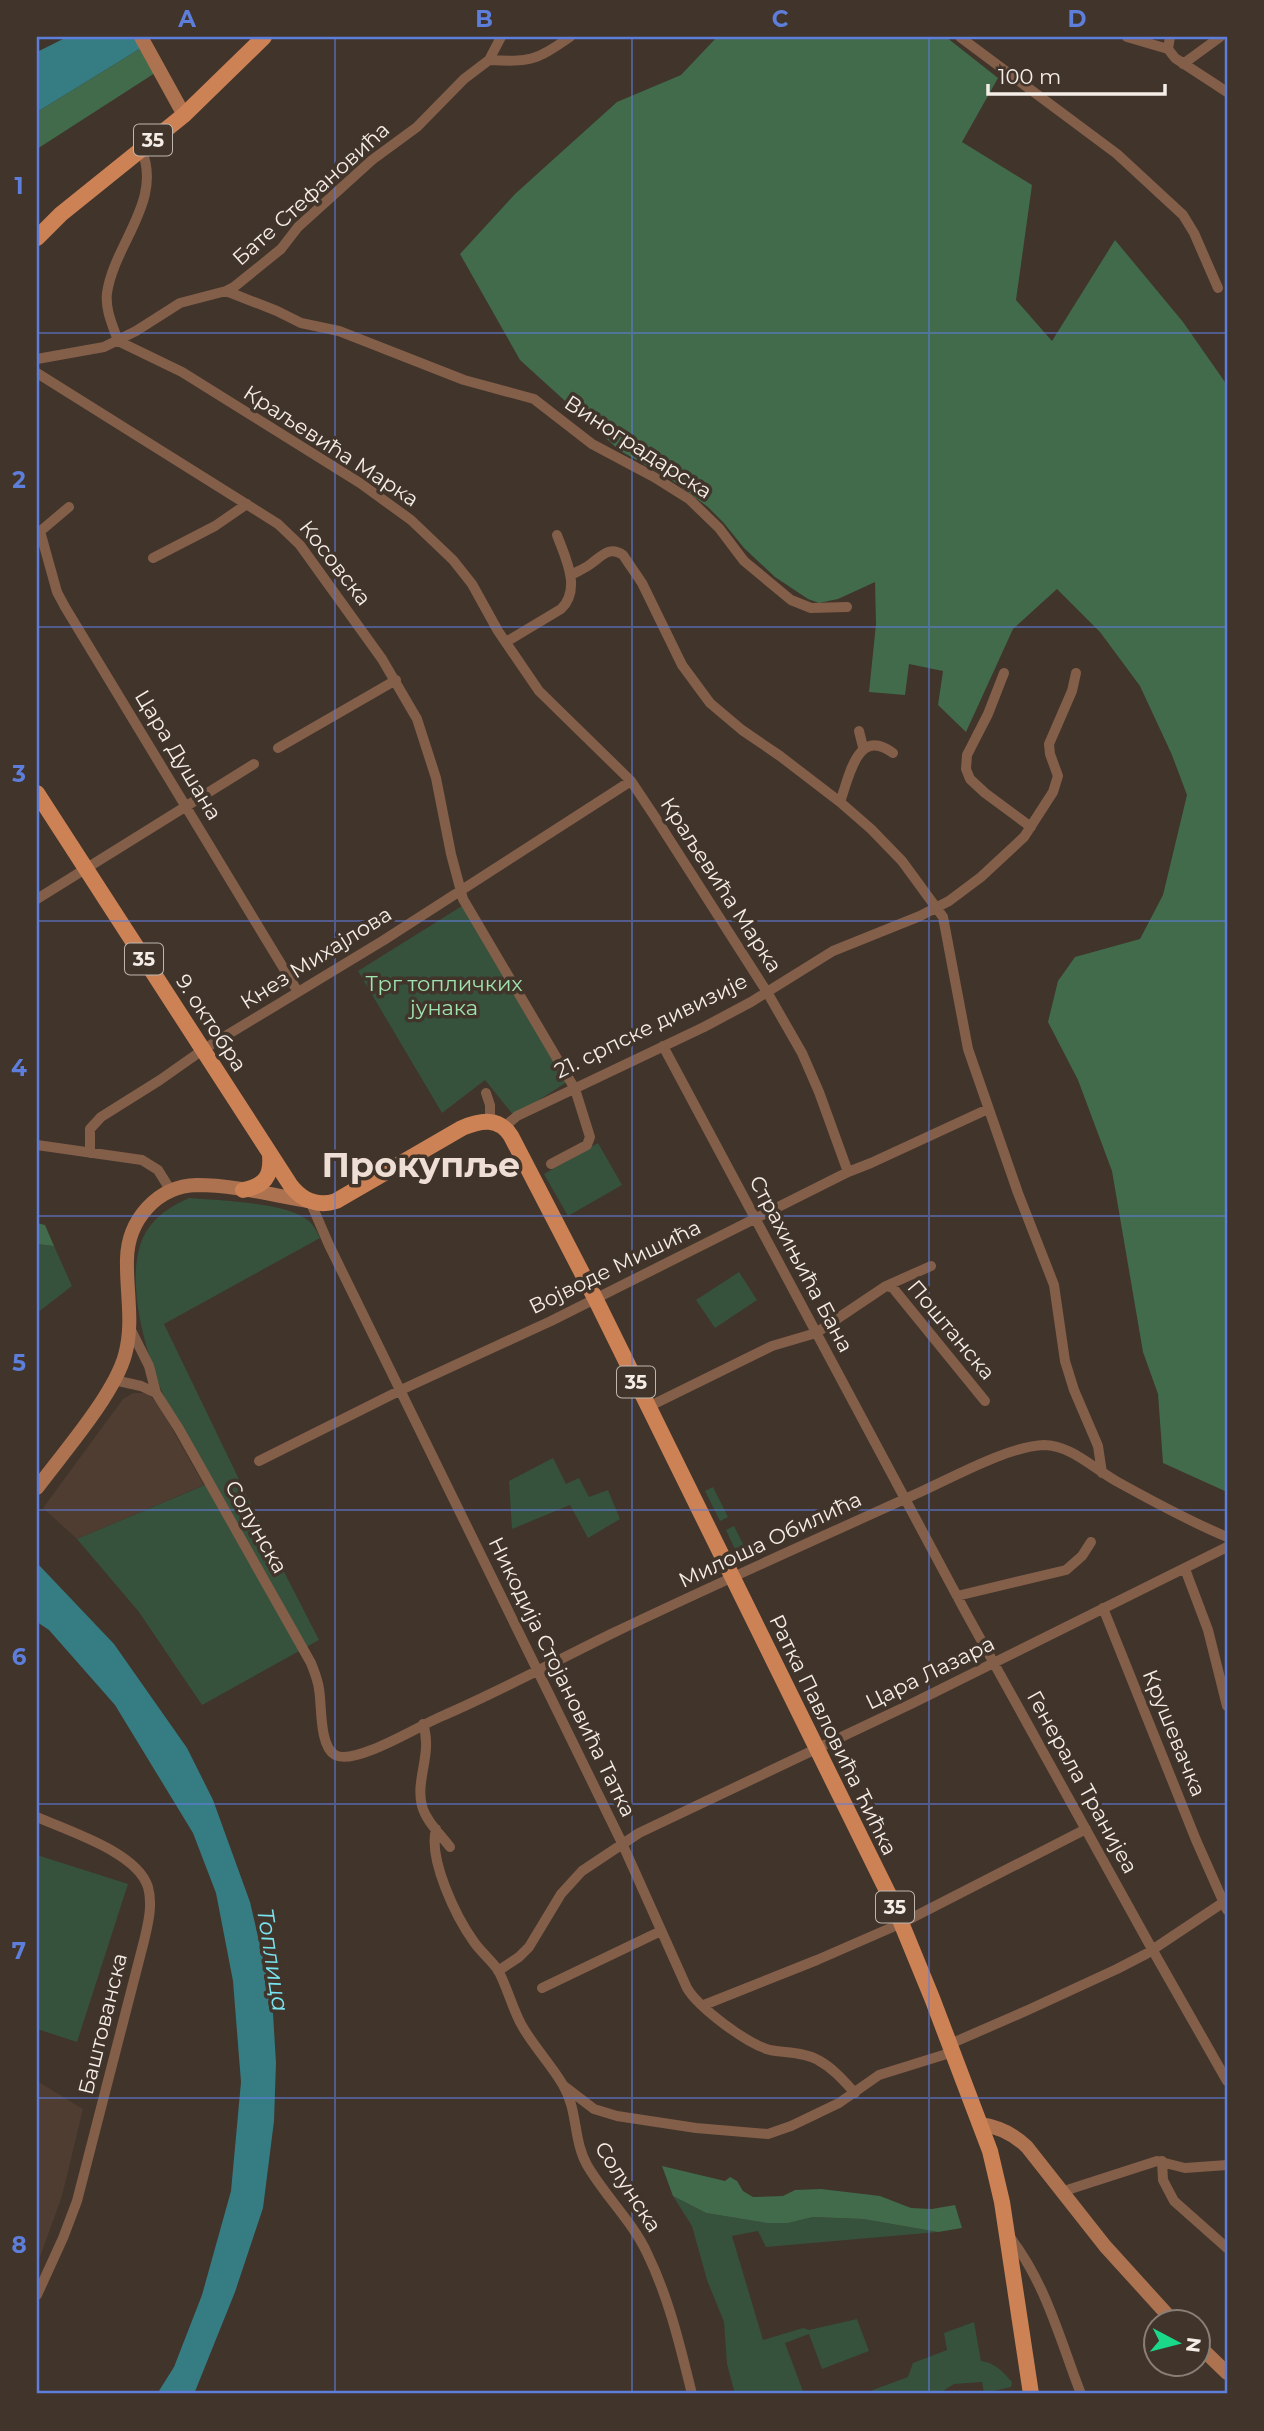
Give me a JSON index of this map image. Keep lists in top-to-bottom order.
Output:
{
  "streets": {
    "main road": [
      "35",
      "9. октобра",
      "21. српске дивизије",
      "Ратка Павловића Ћићка"
    ],
    "street": [
      "Бате Стефановића",
      "Краљевића Марка",
      "Виноградарска",
      "Косовска",
      "Цара Душана",
      "Кнез Михајлова",
      "Страхињића Бана",
      "Војводе Мишића",
      "Поштанска",
      "Солунска",
      "Милоша Обилића",
      "Цара Лазара",
      "Никодија Стојановића Татка",
      "Крушевачка",
      "Генерала Транијеа",
      "Баштованска"
    ]
  },
  "crossings": [
    ["Бате Стефановића", "Краљевића Марка"],
    ["Бате Стефановића", "Виноградарска"],
    ["Краљевића Марка", "Кнез Михајлова"],
    ["Краљевића Марка", "21. српске дивизије"],
    ["Краљевића Марка", "Војводе Мишића"],
    ["Косовска", "Кнез Михајлова"],
    ["Цара Душана", "Кнез Михајлова"],
    ["Кнез Михајлова", "9. октобра"],
    ["9. октобра", "21. српске дивизије"],
    ["9. октобра", "Никодија Стојановића Татка"],
    ["21. српске дивизије", "Страхињића Бана"],
    ["21. српске дивизије", "Никодија Стојановића Татка"],
    ["21. српске дивизије", "Ратка Павловића Ћићка"],
    ["Страхињића Бана", "Војводе Мишића"],
    ["Страхињића Бана", "Поштанска"],
    ["Страхињића Бана", "Милоша Обилића"],
    ["Страхињића Бана", "Генерала Транијеа"],
    ["Војводе Мишића", "Никодија Стојановића Татка"],
    ["Војводе Мишића", "Ратка Павловића Ћићка"],
    ["Поштанска", "Ратка Павловића Ћићка"],
    ["Солунска", "Милоша Обилића"],
    ["Солунска", "Цара Лазара"],
    ["Милоша Обилића", "Никодија Стојановића Татка"],
    ["Милоша Обилића", "Ратка Павловића Ћићка"],
    ["Милоша Обилића", "Генерала Транијеа"],
    ["Цара Лазара", "Никодија Стојановића Татка"],
    ["Цара Лазара", "Крушевачка"],
    ["Цара Лазара", "Ратка Павловића Ћићка"],
    ["Цара Лазара", "Генерала Транијеа"]
  ],
  "districts": ["Прокупље"],
  "water": ["Топлица"],
  "parks": ["Трг топличких јунака"],
  "scale_bar": "100 m",
  "north": "right",
  "grid": {
    "columns": [
      "A",
      "B",
      "C",
      "D"
    ],
    "rows": [
      "1",
      "2",
      "3",
      "4",
      "5",
      "6",
      "7",
      "8"
    ]
  }
}
